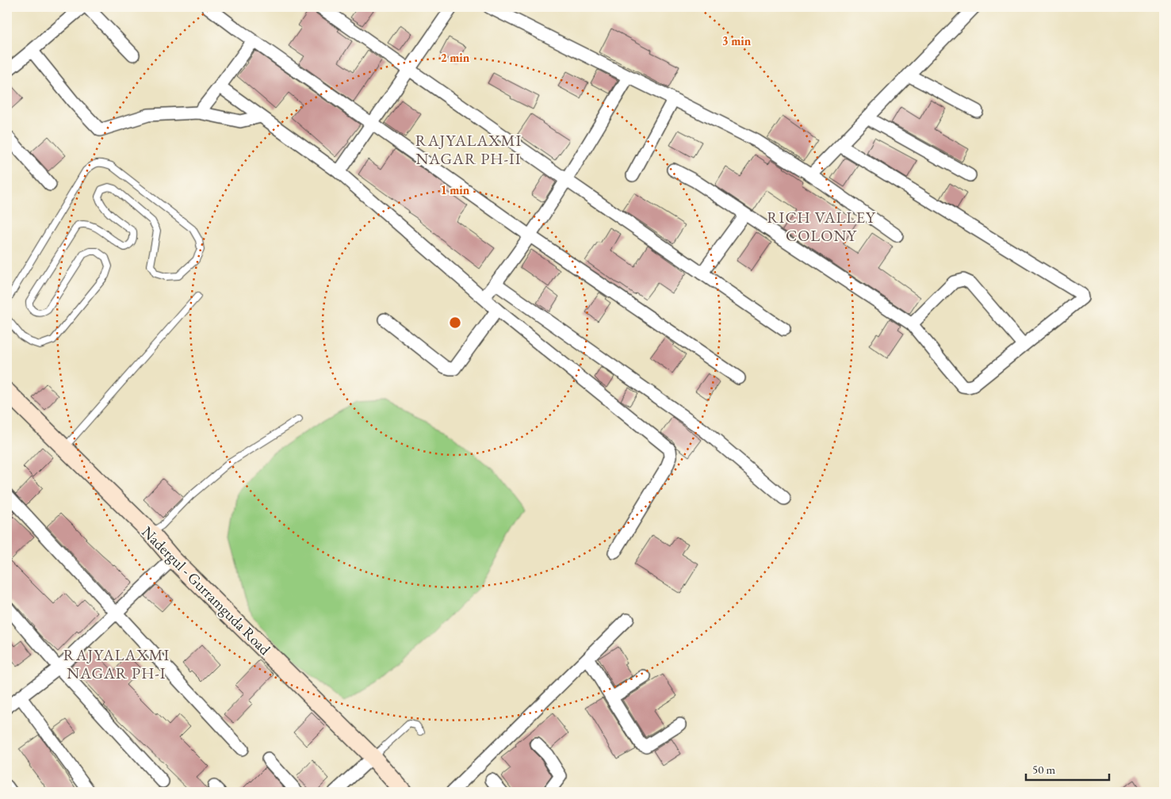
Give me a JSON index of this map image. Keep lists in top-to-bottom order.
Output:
{
  "streets": {
    "main road": ["Nadergul - Gurramguda Road"]
  },
  "districts": ["RAJYALAXMI NAGAR PH-II", "RICH VALLEY COLONY", "RAJYALAXMI NAGAR PH-I"],
  "scale_bar": "50 m",
  "rings": ["3 min", "2 min", "1 min"]
}
